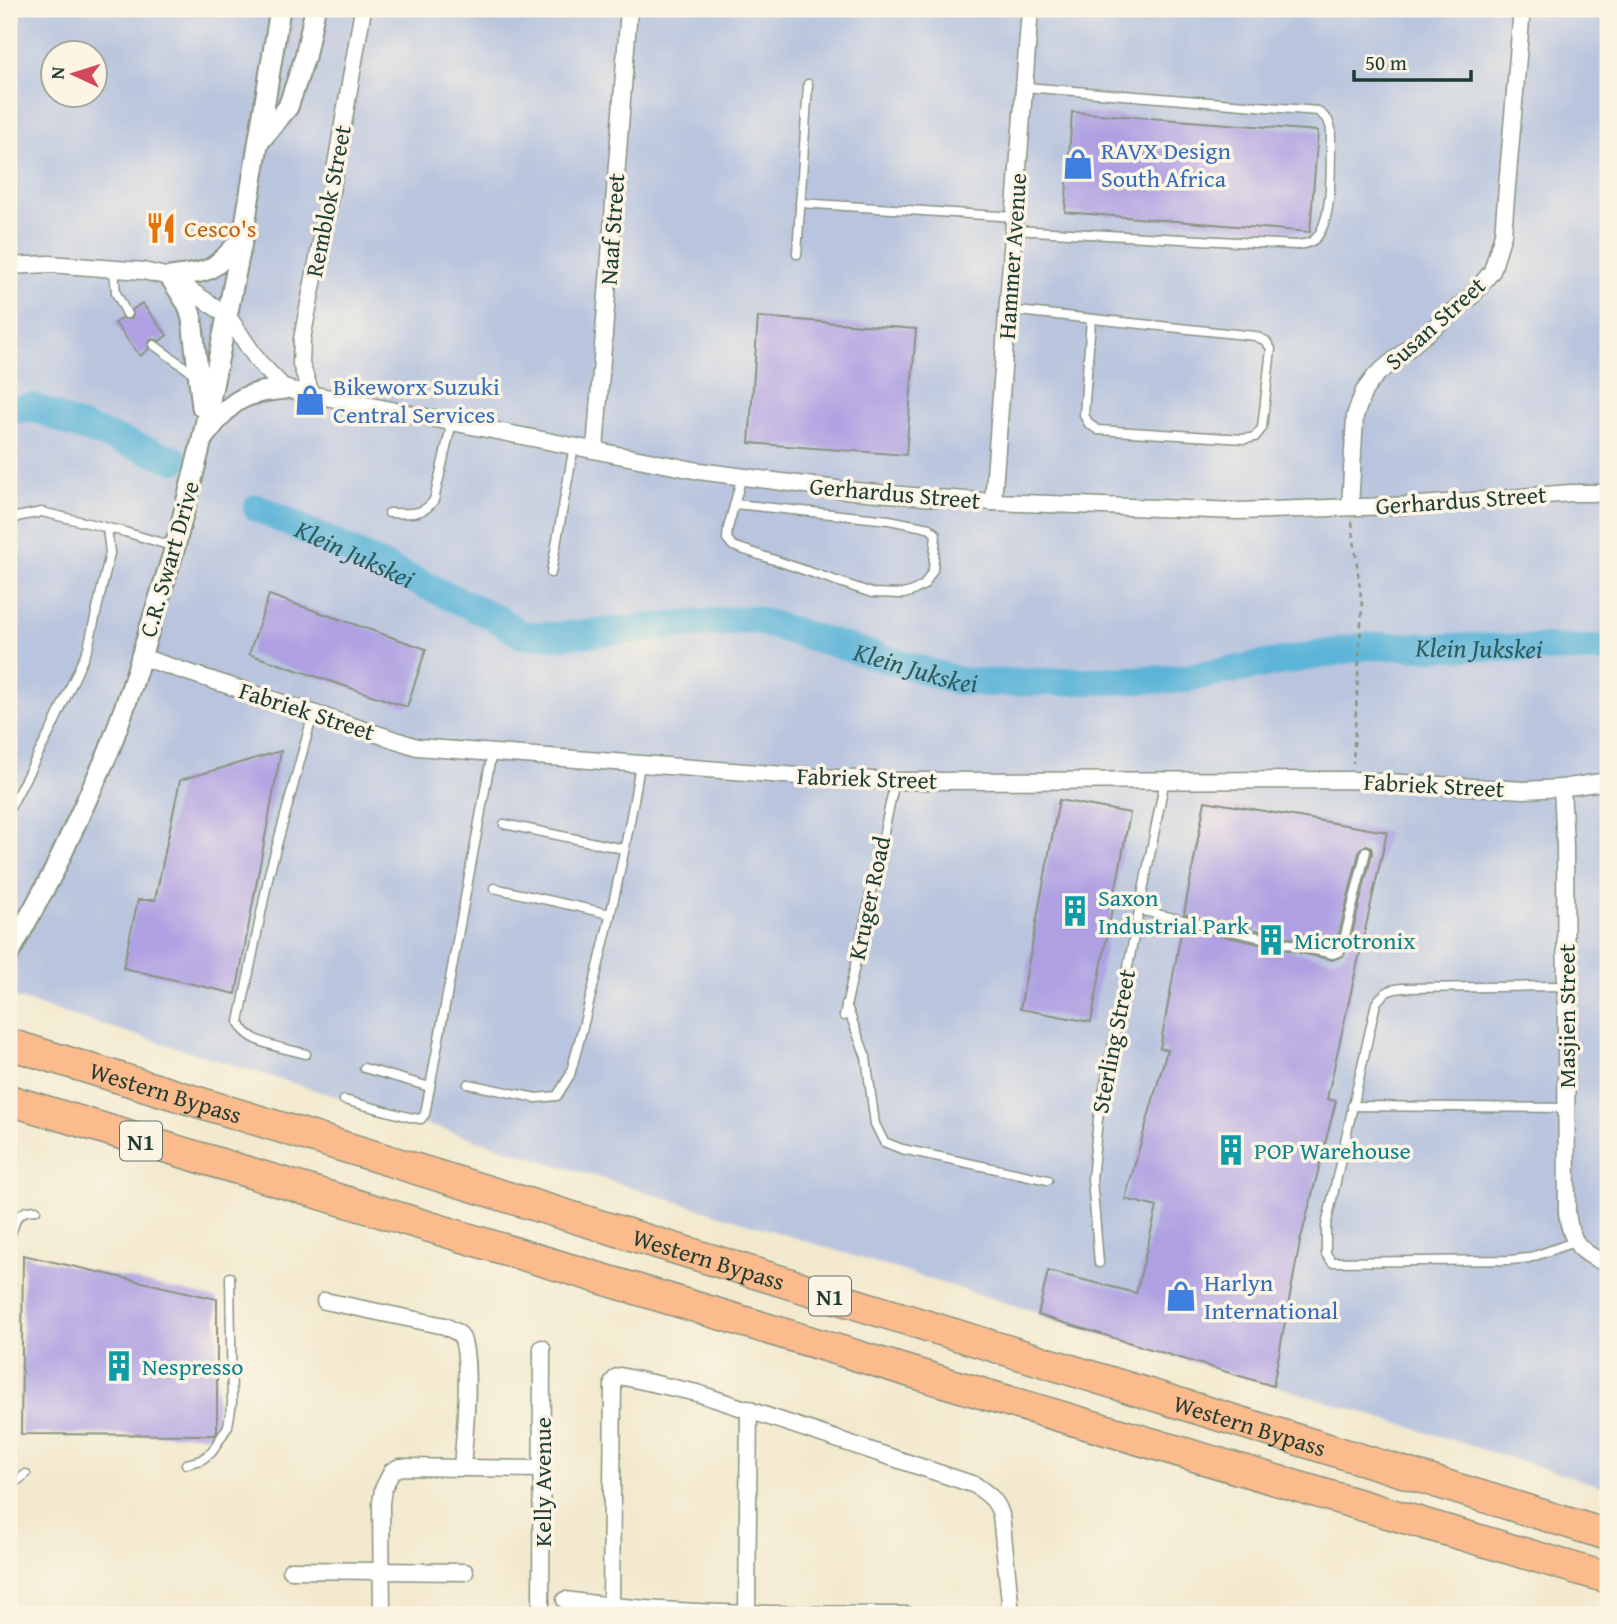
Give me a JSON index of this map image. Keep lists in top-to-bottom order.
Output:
{
  "streets": {
    "highway": ["Western Bypass", "N1"],
    "street": [
      "Remblok Street",
      "Naaf Street",
      "Hammer Avenue",
      "Susan Street",
      "Gerhardus Street",
      "C.R. Swart Drive",
      "Fabriek Street",
      "Masjien Street",
      "Kelly Avenue"
    ],
    "lane": ["Kruger Road", "Sterling Street"]
  },
  "crossings": [
    ["Remblok Street", "Gerhardus Street"],
    ["Naaf Street", "Gerhardus Street"],
    ["Hammer Avenue", "Gerhardus Street"],
    ["Susan Street", "Gerhardus Street"],
    ["C.R. Swart Drive", "Fabriek Street"],
    ["Fabriek Street", "Kruger Road"],
    ["Fabriek Street", "Masjien Street"],
    ["Fabriek Street", "Sterling Street"]
  ],
  "water": ["Klein Jukskei"],
  "places": {
    "shop": ["RAVX Design South Africa", "Bikeworx Suzuki Central Services", "Harlyn International"],
    "restaurant": ["Cesco's"],
    "building": [
      "Saxon Industrial Park",
      "Microtronix",
      "POP Warehouse",
      "Nespresso"
    ]
  },
  "scale_bar": "50 m",
  "north": "left"
}
